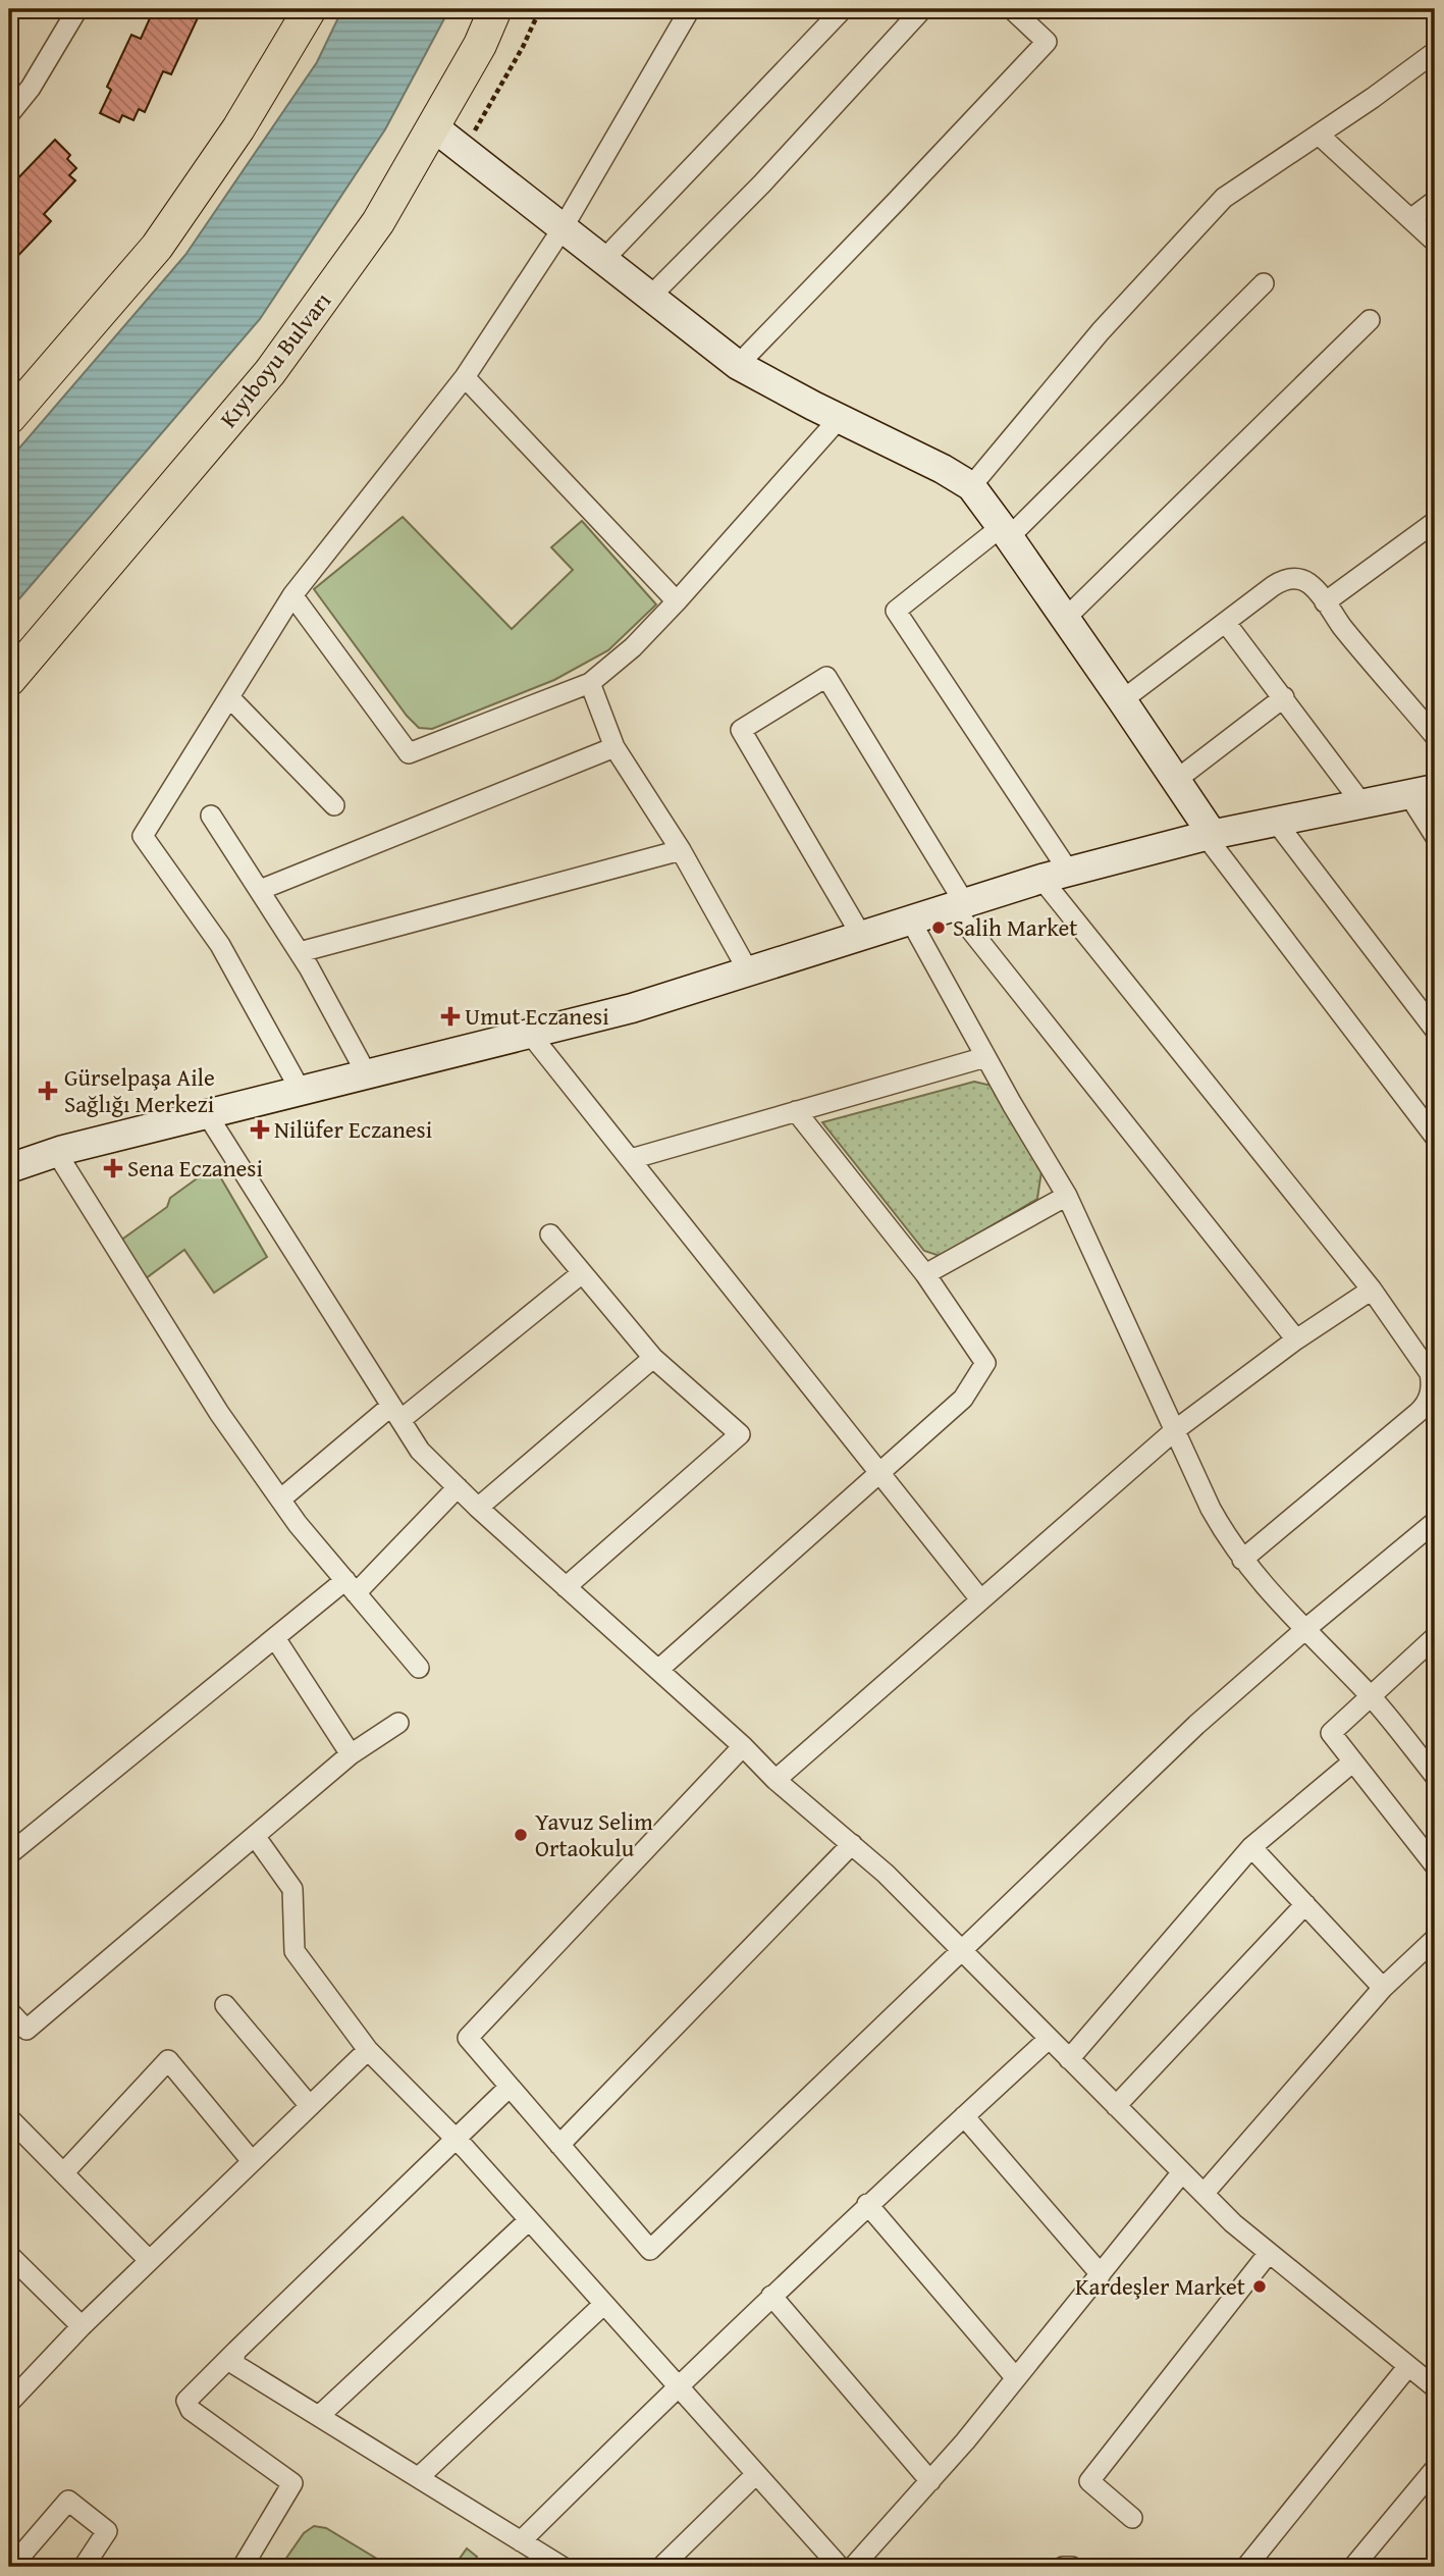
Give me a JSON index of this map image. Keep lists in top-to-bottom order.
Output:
{
  "streets": {
    "main road": ["Kıyıboyu Bulvarı"]
  },
  "places": {
    "other": ["Salih Market", "Yavuz Selim Ortaokulu", "Kardeşler Market"],
    "health": [
      "Umut Eczanesi",
      "Gürselpaşa Aile Sağlığı Merkezi",
      "Nilüfer Eczanesi",
      "Sena Eczanesi"
    ]
  }
}
